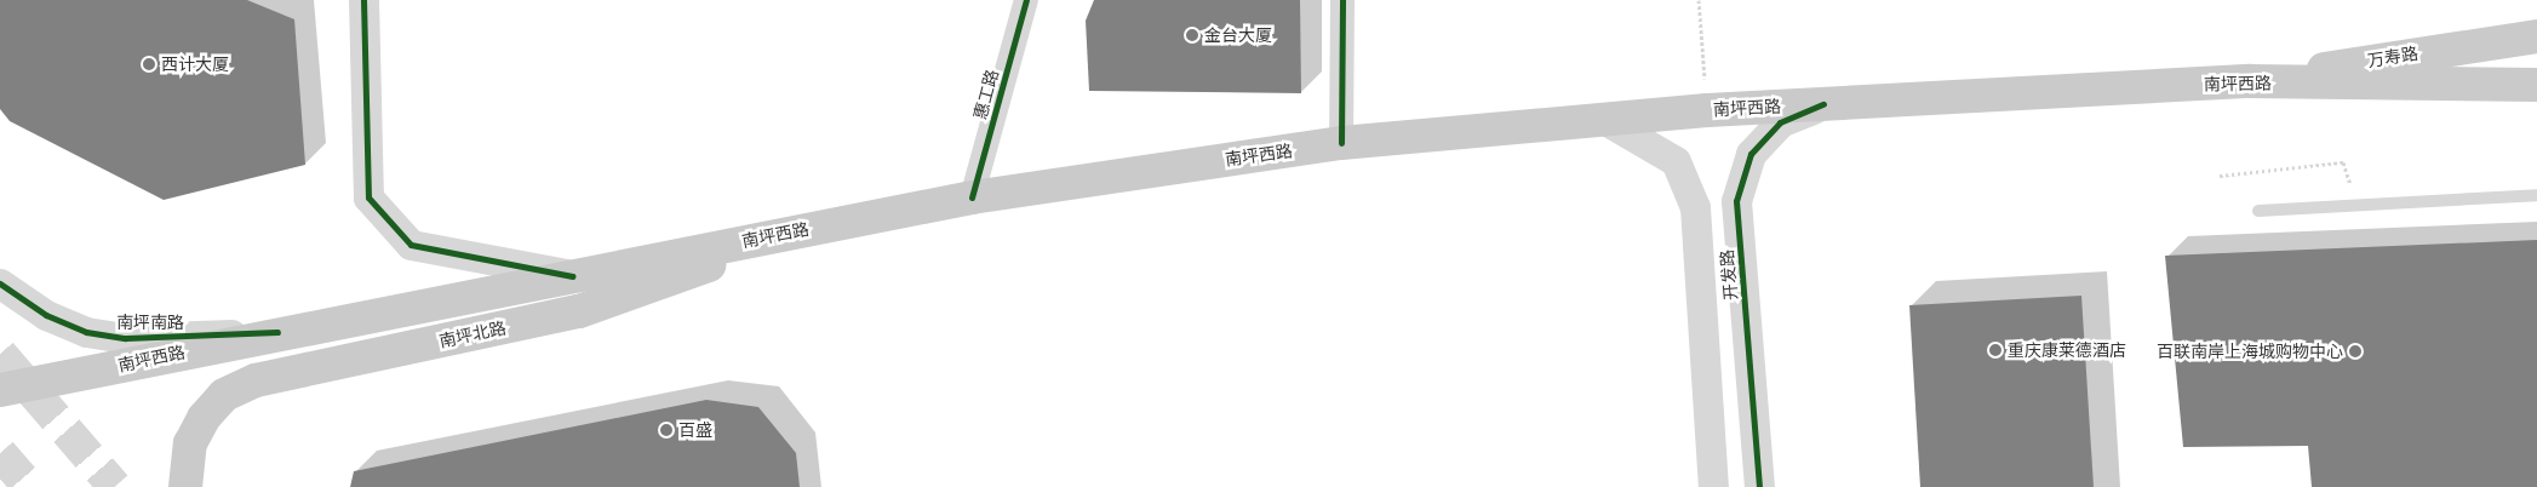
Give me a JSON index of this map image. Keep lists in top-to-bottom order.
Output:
{
  "streets": {
    "main road": ["万寿路", "南坪西路", "南坪北路"],
    "street": ["惠工路", "开发路", "南坪南路"]
  },
  "crossings": [
    ["万寿路", "南坪西路"],
    ["南坪西路", "惠工路"],
    ["南坪西路", "开发路"],
    ["南坪西路", "南坪南路"],
    ["南坪西路", "南坪北路"]
  ],
  "places": [
    "金台大厦",
    "西计大厦",
    "重庆康莱德酒店",
    "百联南岸上海城购物中心",
    "百盛"
  ]
}
